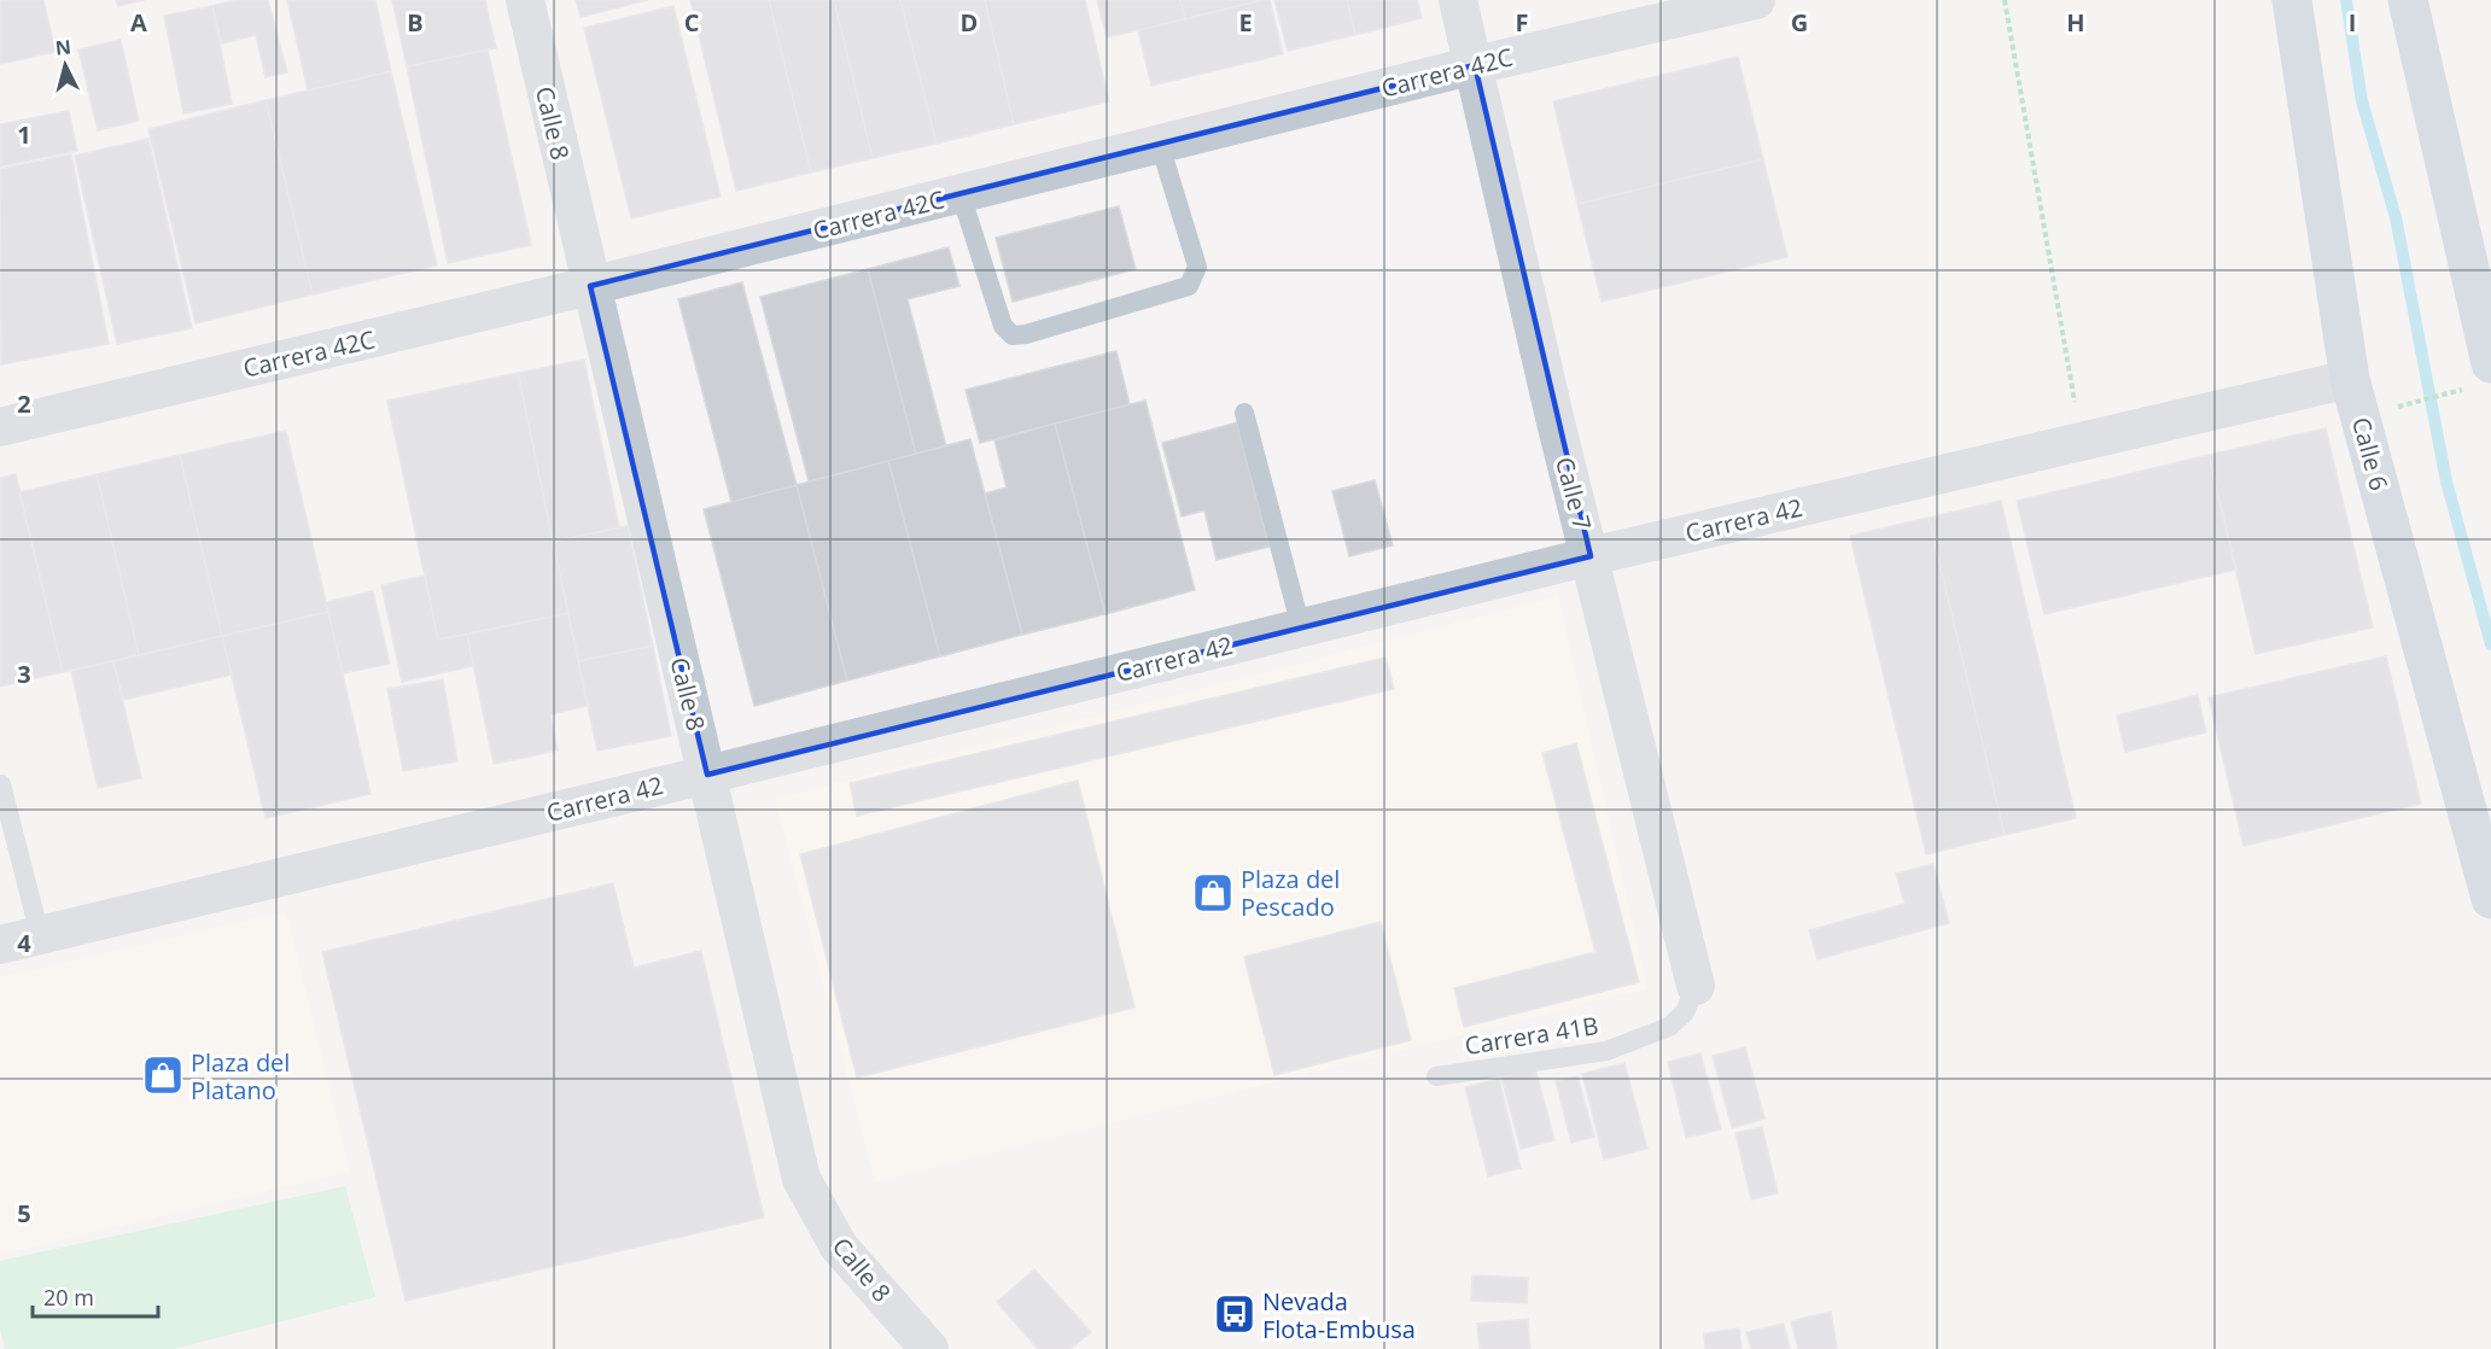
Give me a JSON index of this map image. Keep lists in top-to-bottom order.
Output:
{
  "streets": {
    "main road": ["Calle 6"],
    "street": [
      "Carrera 42C",
      "Calle 8",
      "Calle 7",
      "Carrera 42"
    ],
    "lane": ["Carrera 41B"]
  },
  "crossings": [
    ["Carrera 42C", "Calle 8"],
    ["Carrera 42C", "Calle 7"],
    ["Calle 8", "Carrera 42"],
    ["Calle 6", "Carrera 42"],
    ["Calle 7", "Carrera 42"],
    ["Calle 7", "Carrera 41B"]
  ],
  "places": {
    "shop": ["Plaza del Pescado", "Plaza del Platano"],
    "bus stop": ["Nevada Flota-Embusa"]
  },
  "scale_bar": "20 m",
  "north": "top",
  "grid": {
    "columns": [
      "A",
      "B",
      "C",
      "D",
      "E",
      "F",
      "G",
      "H",
      "I"
    ],
    "rows": [
      "1",
      "2",
      "3",
      "4",
      "5"
    ]
  }
}
